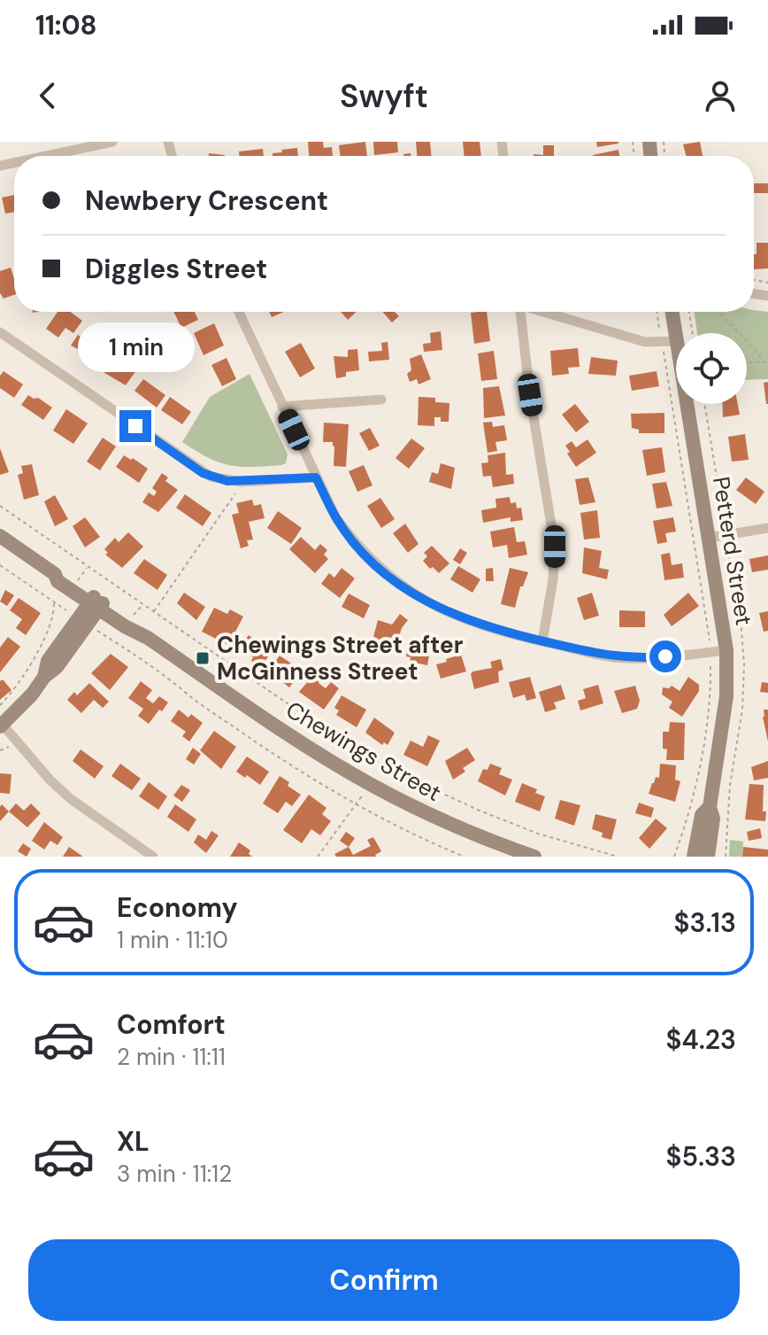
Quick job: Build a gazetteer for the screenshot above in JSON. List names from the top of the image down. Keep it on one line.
{"streets":{"street":["Petterd Street","Chewings Street"]},"places":{"transit":["Chewings Street after McGinness Street"]},"page":{"status":"11:08","header":"Swyft","banner":["Newbery Crescent","Diggles Street"],"bubble":"1 min","list":[{"name":"Economy","note":"1 min · 11:10","value":"$3.13"},{"name":"Comfort","note":"2 min · 11:11","value":"$4.23"},{"name":"XL","note":"3 min · 11:12","value":"$5.33"}],"buttons":"Confirm"}}
